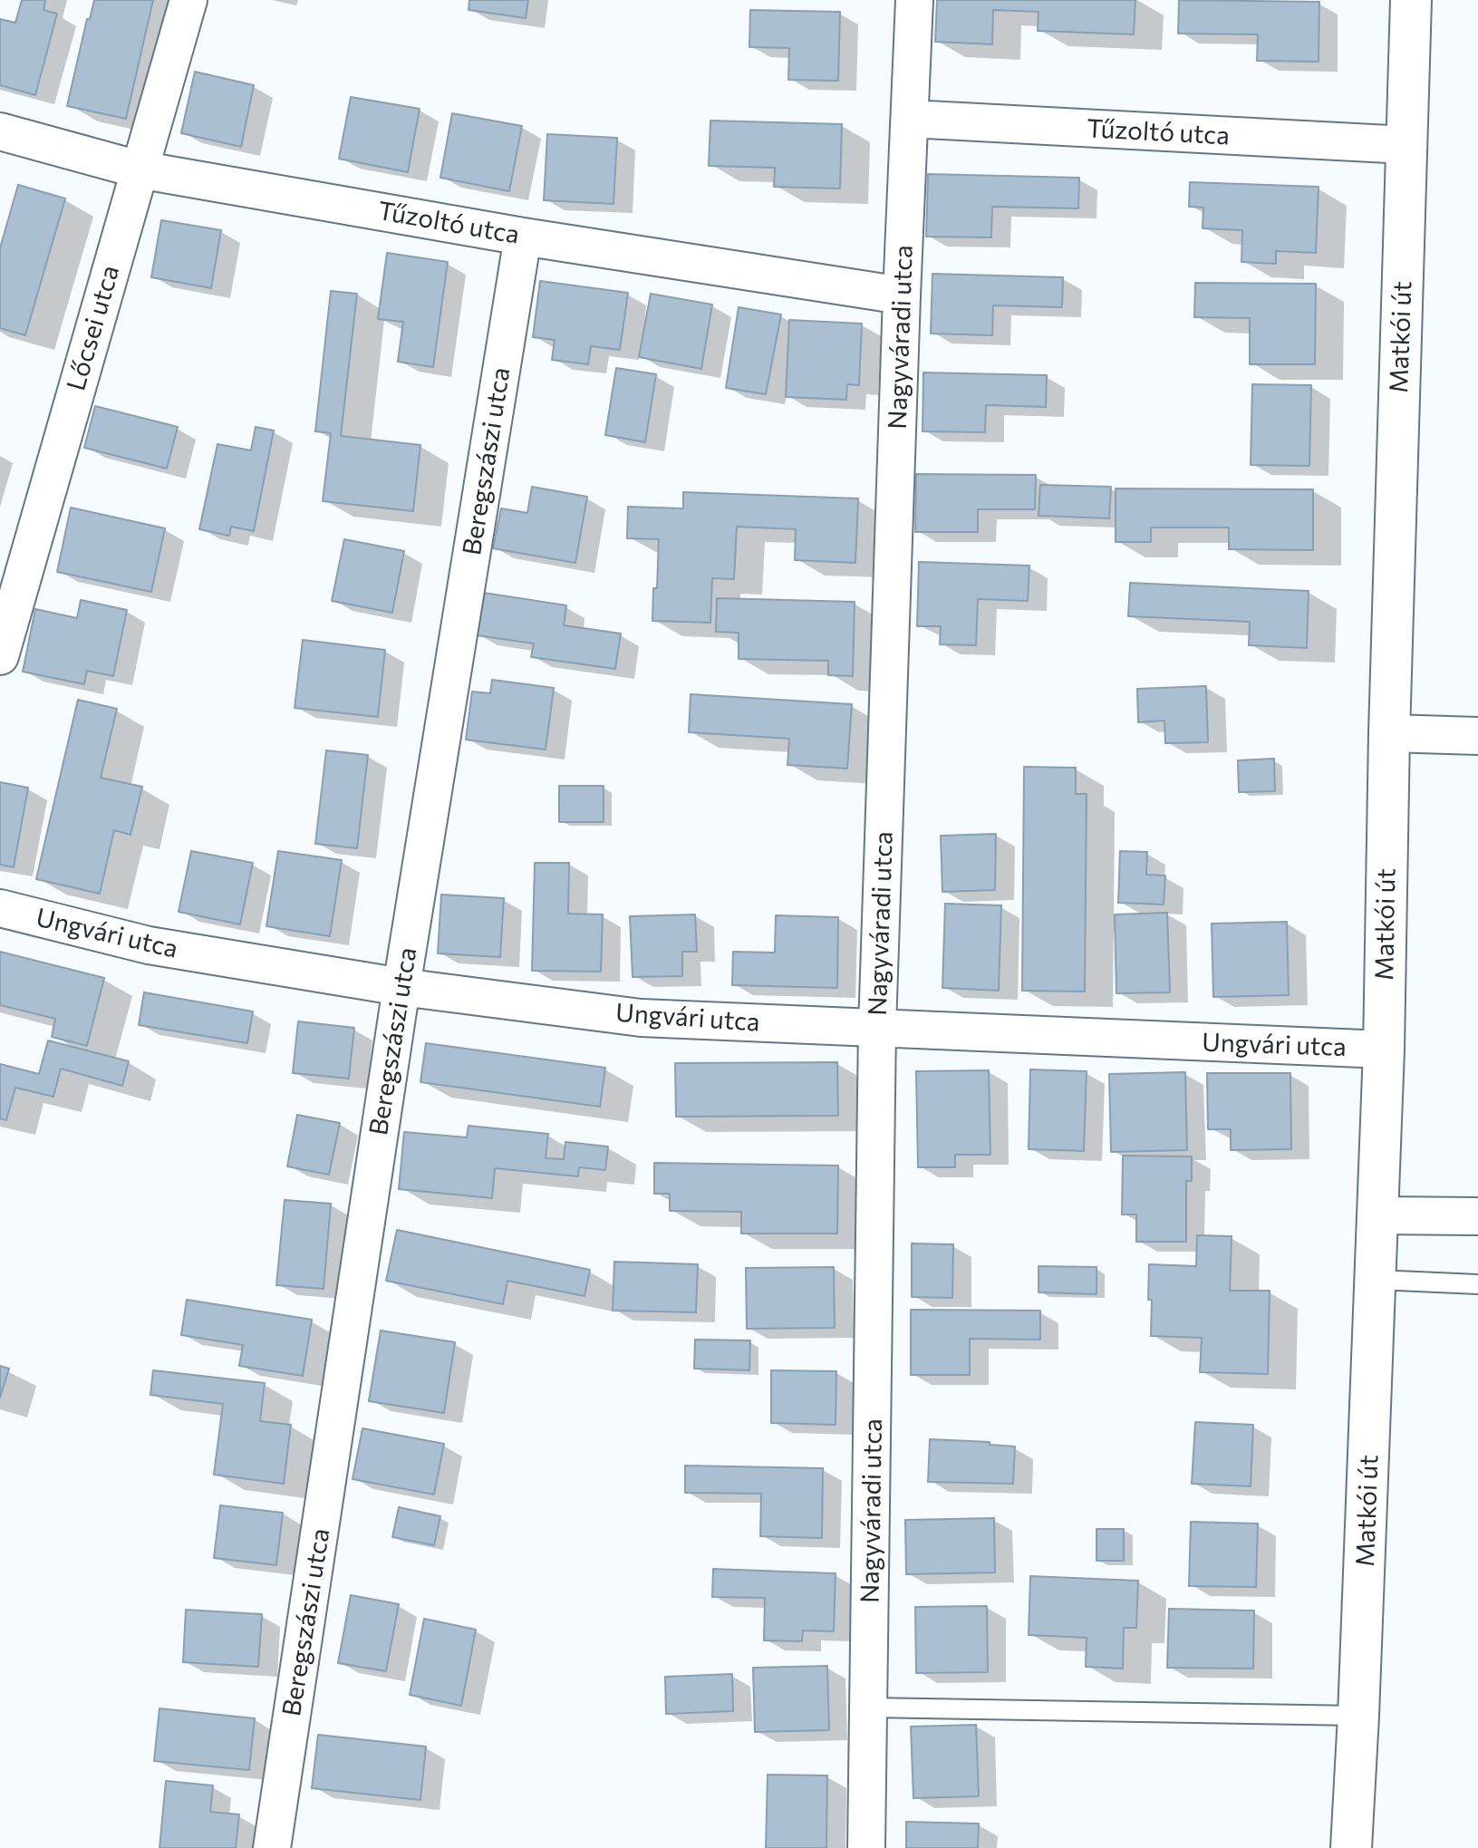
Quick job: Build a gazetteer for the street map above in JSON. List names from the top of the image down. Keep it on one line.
{"streets":{"street":["Tűzoltó utca","Lőcsei utca","Nagyváradi utca","Matkói út","Beregszászi utca","Ungvári utca"]},"crossings":[["Tűzoltó utca","Lőcsei utca"],["Tűzoltó utca","Nagyváradi utca"],["Tűzoltó utca","Matkói út"],["Tűzoltó utca","Beregszászi utca"],["Nagyváradi utca","Ungvári utca"],["Matkói út","Ungvári utca"],["Beregszászi utca","Ungvári utca"]]}
